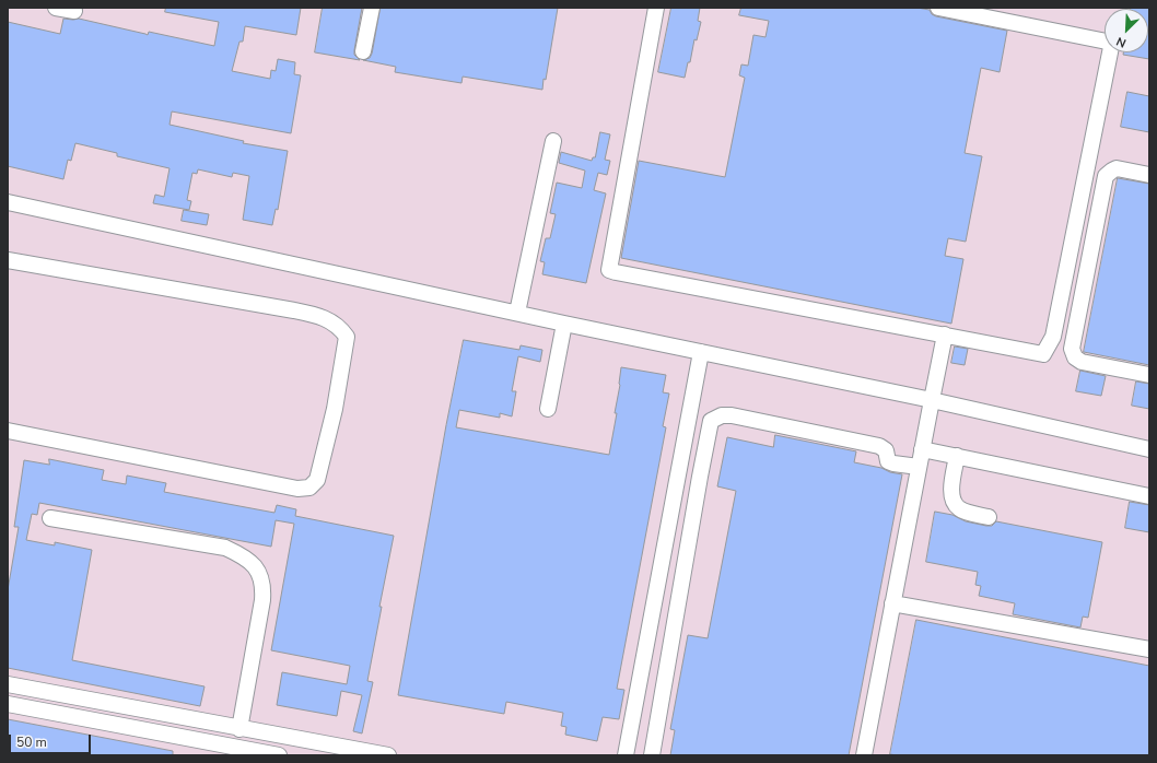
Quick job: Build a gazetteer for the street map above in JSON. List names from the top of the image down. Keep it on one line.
{"scale_bar":"50 m","north":"bottom left"}
